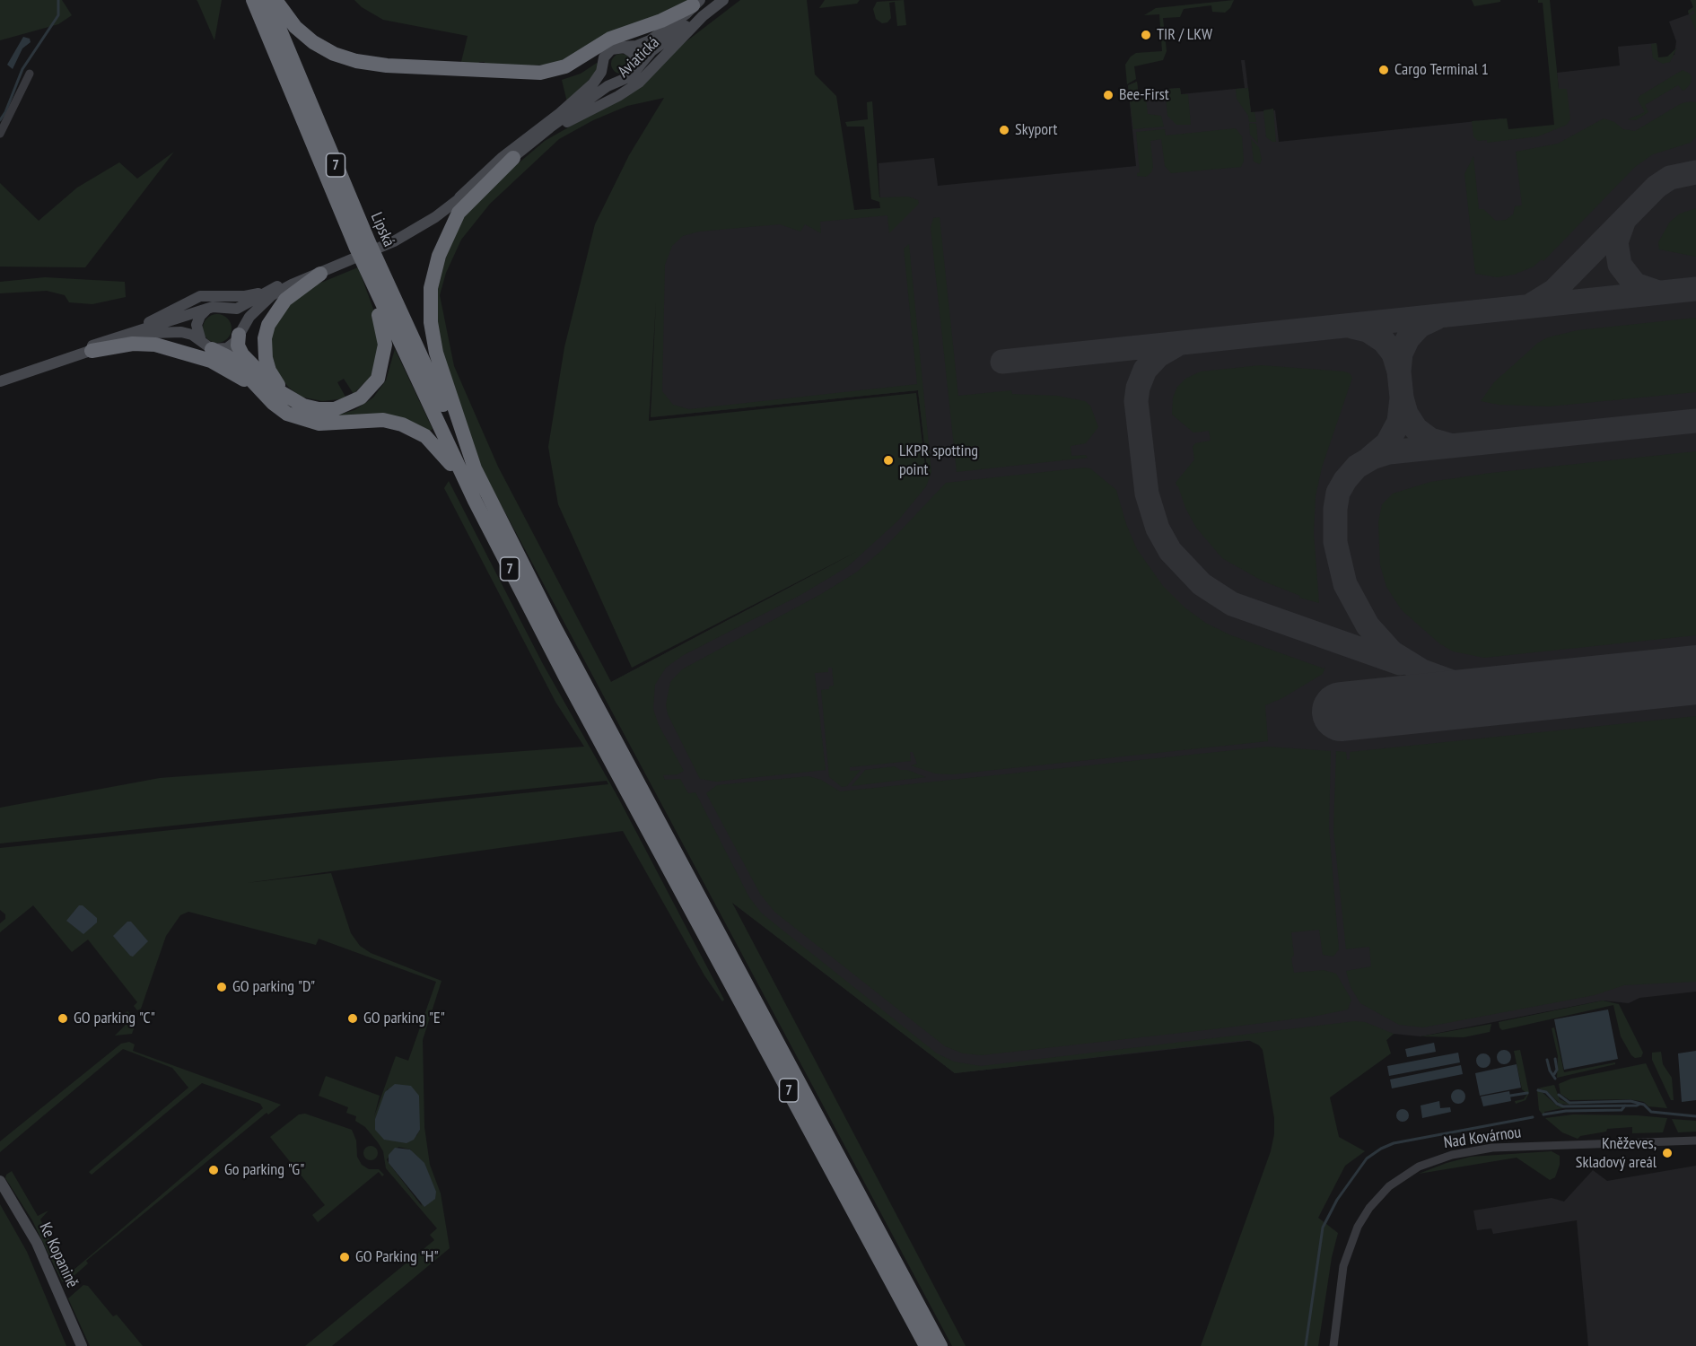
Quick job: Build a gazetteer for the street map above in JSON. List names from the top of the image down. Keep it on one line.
{"streets":{"highway":["7","Lipská"],"main road":["Aviatická","Ke Kopanině"],"street":["Nad Kovárnou"]},"crossings":[["7","Lipská"]],"places":["TIR / LKW","Cargo Terminal 1","Bee-First","Skyport","LKPR spotting point","GO parking \"D\"","GO parking \"C\"","GO parking \"E\"","Kněževes, Skladový areál","Go parking \"G\"","GO Parking \"H\""]}
